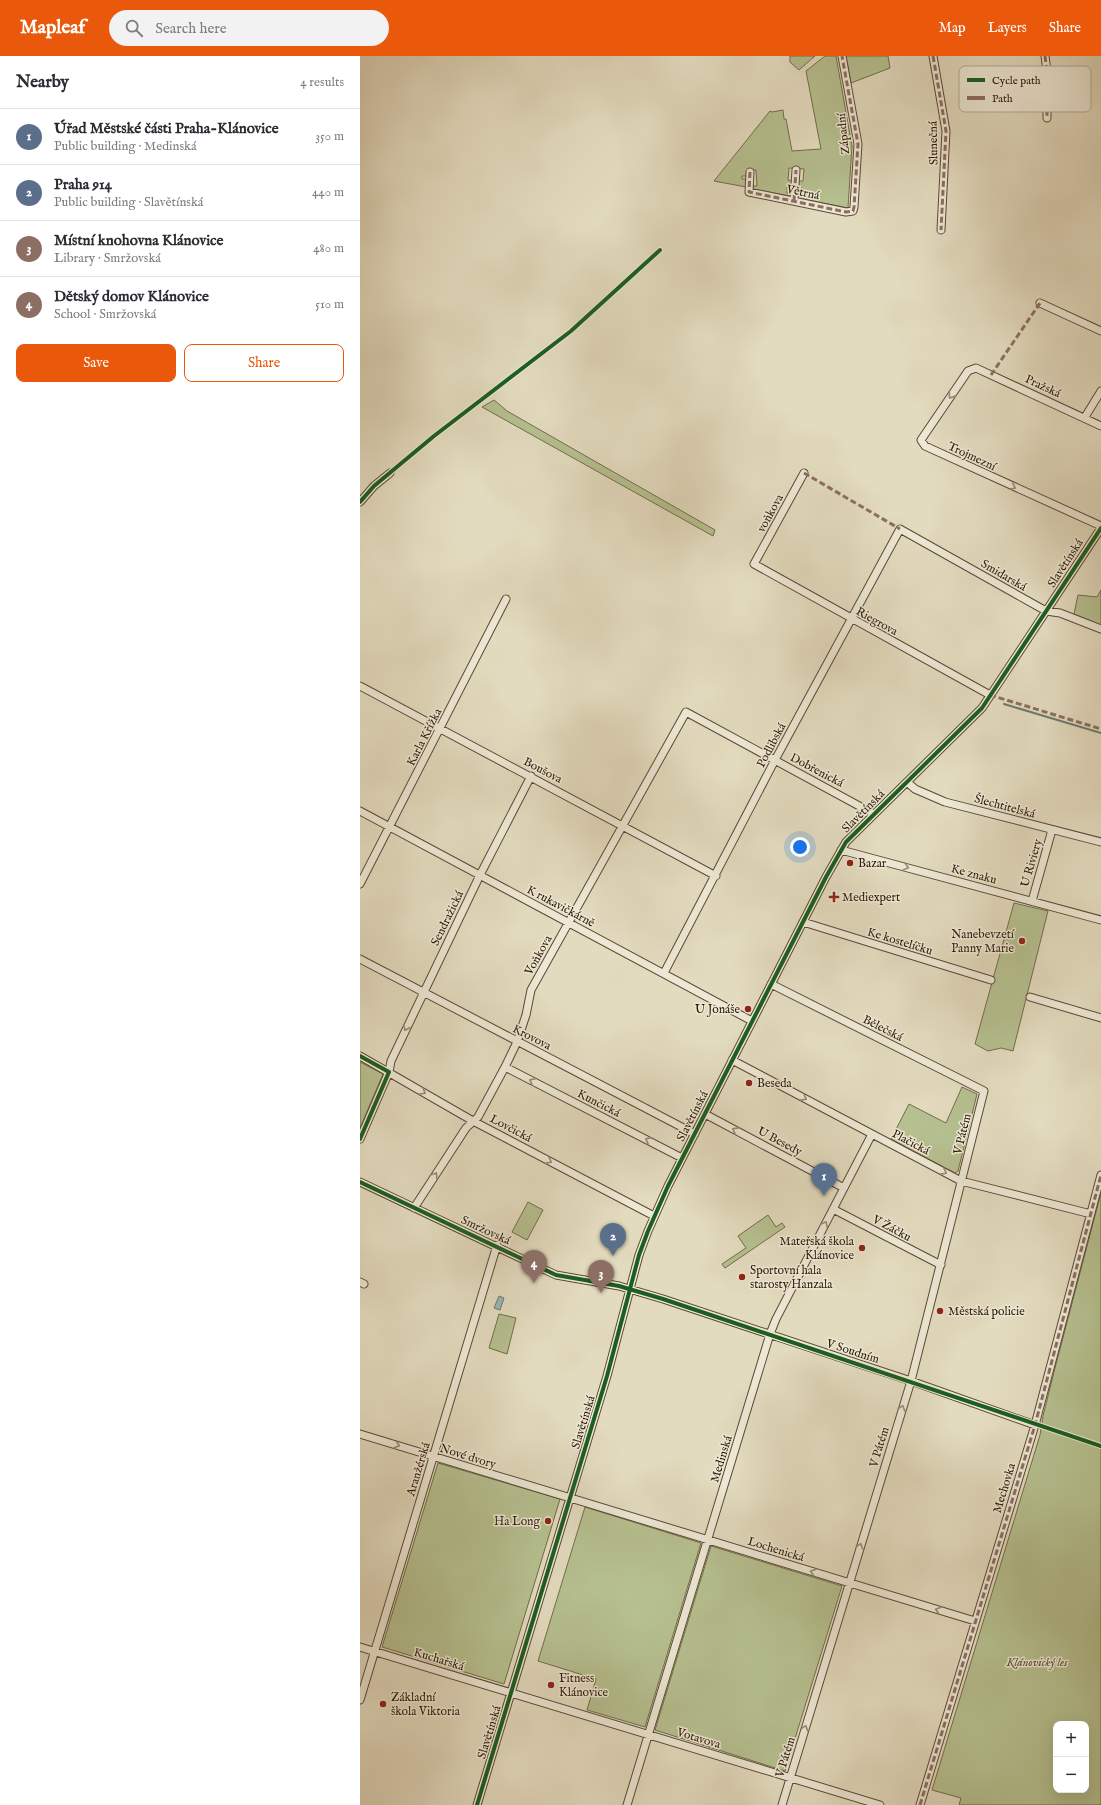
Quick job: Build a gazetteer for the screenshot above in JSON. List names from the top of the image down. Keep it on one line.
{"streets":{"street":["Západní","Slunečná","Větrná","Pražská","Trojmezní","voňkova","Slavětínská","Smidarská","Riegrova","Karla Křížka","Podlibská","Boušova","Dobřenická","Šlechtitelská","U Riviery","Ke znaku","K rukavičkárně","Sendražická","Ke kostelíčku","Voňkova","Bělečská","Krovova","Kunčická","Lovčická","V Pátém","U Besedy","Plačická","V Žáčku","Smržovská","V Soudním","Nové dvory","Medinská","Aranžérská","Mechovka","Lochenická","Kuchařská","Votavova"]},"crossings":[["Západní","Větrná"],["Pražská","Trojmezní"],["Trojmezní","Slavětínská"],["voňkova","Riegrova"],["Slavětínská","Smidarská"],["Slavětínská","Riegrova"],["Slavětínská","Dobřenická"],["Slavětínská","Šlechtitelská"],["Slavětínská","Ke znaku"],["Slavětínská","K rukavičkárně"],["Slavětínská","Ke kostelíčku"],["Slavětínská","Bělečská"],["Slavětínská","Krovova"],["Slavětínská","Kunčická"],["Slavětínská","Lovčická"],["Slavětínská","U Besedy"],["Slavětínská","Plačická"],["Slavětínská","Smržovská"],["Slavětínská","Nové dvory"],["Slavětínská","Lochenická"],["Slavětínská","Kuchařská"],["Slavětínská","Votavova"],["Smidarská","Podlibská"],["Riegrova","Podlibská"],["Karla Křížka","Boušova"],["Karla Křížka","K rukavičkárně"],["Podlibská","Boušova"],["Podlibská","Dobřenická"],["Podlibská","K rukavičkárně"],["Boušova","Sendražická"],["Boušova","Voňkova"],["Dobřenická","Voňkova"],["Šlechtitelská","U Riviery"],["U Riviery","Ke znaku"],["K rukavičkárně","Sendražická"],["K rukavičkárně","Voňkova"],["Sendražická","Krovova"],["Sendražická","Lovčická"],["Voňkova","Krovova"],["Voňkova","Kunčická"],["Voňkova","Lovčická"],["Voňkova","Smržovská"],["Bělečská","V Pátém"],["V Pátém","Plačická"],["V Pátém","V Žáčku"],["V Pátém","V Soudním"],["V Pátém","Lochenická"],["V Pátém","Votavova"],["U Besedy","Medinská"],["Plačická","Medinská"],["Plačická","Mechovka"],["V Žáčku","Medinská"],["Smržovská","V Soudním"],["Smržovská","Aranžérská"],["V Soudním","Medinská"],["V Soudním","Mechovka"],["Nové dvory","Aranžérská"],["Nové dvory","Lochenická"],["Medinská","Lochenická"],["Medinská","Votavova"],["Aranžérská","Kuchařská"],["Mechovka","Lochenická"],["Kuchařská","Votavova"]],"one_way":["Ke znaku","Kunčická","Lovčická","V Pátém","U Besedy","Plačická","Lochenická"],"parks":["Klánovický les"],"places":{"other":["Bazar","Nanebevzetí Panny Marie","U Jonáše","Beseda","Mateřská škola Klánovice","Sportovní hala starosty Hanzala","Městská policie","Ha Long","Fitness Klánovice","Základní škola Viktoria"],"health":["Mediexpert"]},"legend":["Cycle path","Path"],"page":{"header":"Mapleaf","search":"Search here","nav":["Map","Layers","Share"],"heading":["Nearby","4 results"],"list":[{"mark":"1","name":"Úřad Městské části Praha-Klánovice","note":"Public building · Medinská","value":"350 m"},{"mark":"2","name":"Praha 914","note":"Public building · Slavětínská","value":"440 m"},{"mark":"3","name":"Místní knohovna Klánovice","note":"Library · Smržovská","value":"480 m"},{"mark":"4","name":"Dětský domov Klánovice","note":"School · Smržovská","value":"510 m"}],"buttons":["Save","Share"],"pins":["1","2","4","3"],"map_buttons":["+","−"]}}
